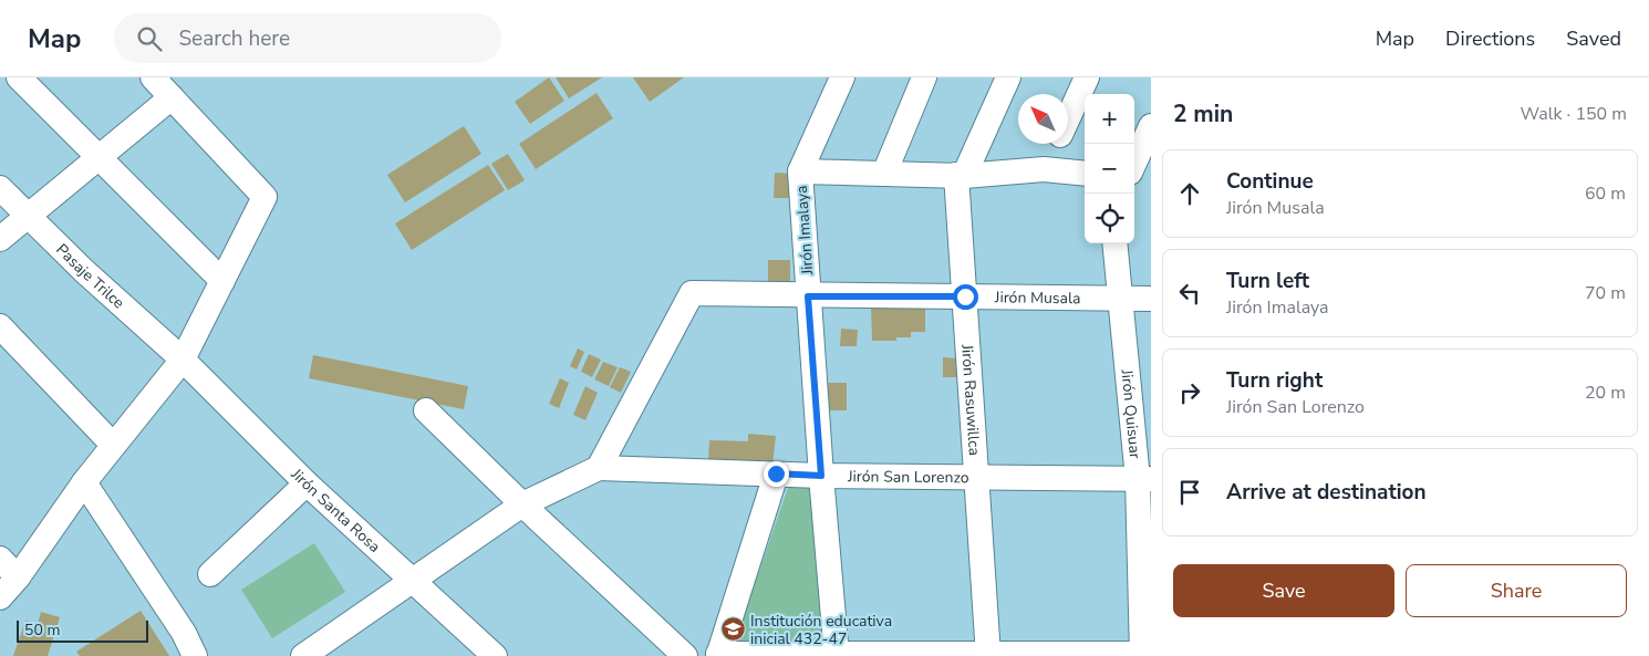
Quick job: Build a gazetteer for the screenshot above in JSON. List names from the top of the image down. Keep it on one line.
{"streets":{"street":["Jirón Imalaya","Pasaje Trilce","Jirón Musala","Jirón Rasuwillca","Jirón Quisuar","Jirón San Lorenzo","Jirón Santa Rosa"]},"crossings":[["Jirón Imalaya","Jirón Musala"],["Jirón Imalaya","Jirón San Lorenzo"],["Pasaje Trilce","Jirón Santa Rosa"],["Jirón Musala","Jirón Rasuwillca"],["Jirón Musala","Jirón Quisuar"],["Jirón Musala","Jirón San Lorenzo"],["Jirón Rasuwillca","Jirón San Lorenzo"],["Jirón Quisuar","Jirón San Lorenzo"]],"places":{"school or university":["Institución educativa inicial 432-47"]},"scale_bar":"50 m","north":"top left","page":{"header":"Map","search":"Search here","nav":["Map","Directions","Saved"],"heading":["2 min","Walk · 150 m"],"map_buttons":["+","−"],"list":[["Continue","Jirón Musala","60 m"],["Turn left","Jirón Imalaya","70 m"],["Turn right","Jirón San Lorenzo","20 m"],"Arrive at destination"],"buttons":["Save","Share"],"scale":"50 m"}}
